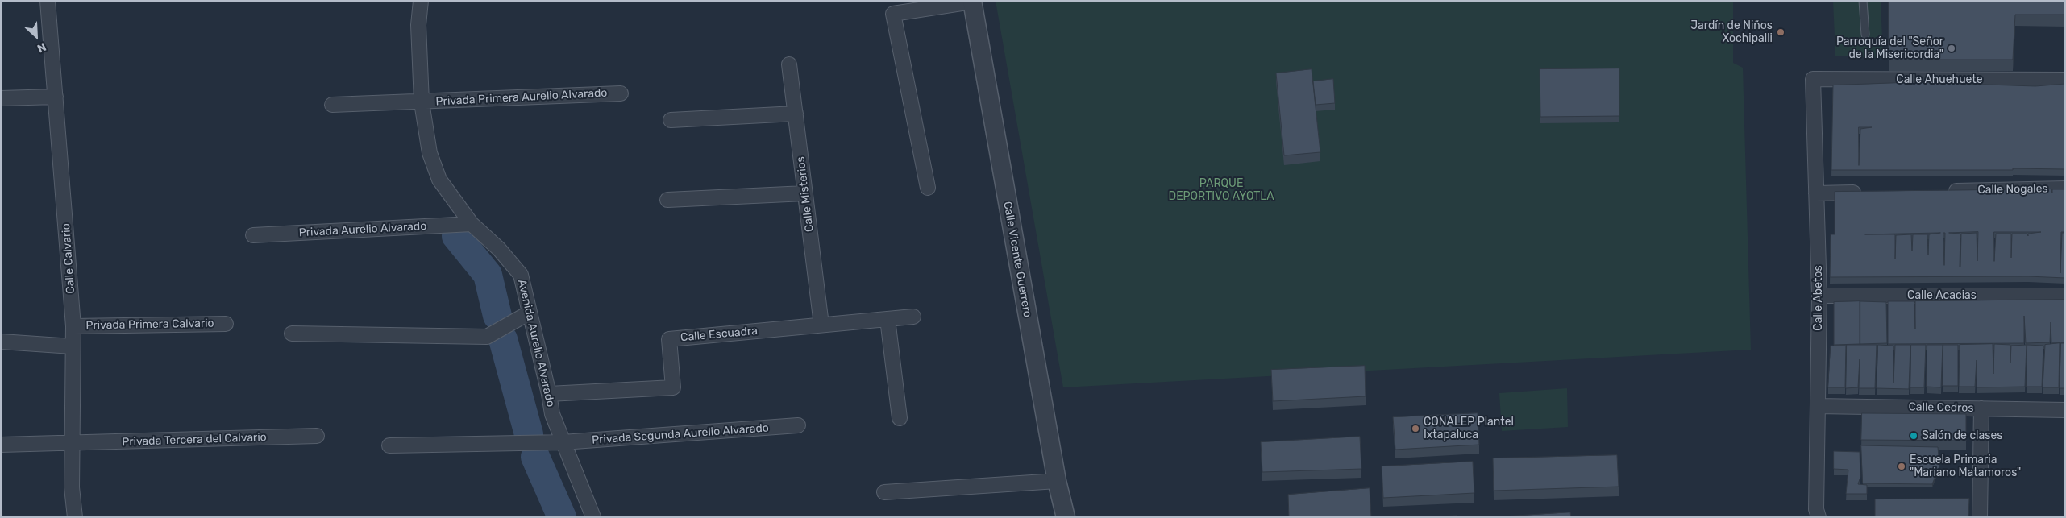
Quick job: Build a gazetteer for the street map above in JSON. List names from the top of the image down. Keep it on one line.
{"streets":{"street":["Calle Ahuehuete","Privada Primera Aurelio Alvarado","Calle Nogales","Calle Misterios","Privada Aurelio Alvarado","Calle Calvario","Calle Vicente Guerrero","Calle Acacias","Calle Abetos","Privada Primera Calvario","Calle Escuadra","Avenida Aurelio Alvarado","Calle Cedros","Privada Segunda Aurelio Alvarado","Privada Tercera del Calvario"]},"crossings":[["Calle Ahuehuete","Calle Abetos"],["Privada Primera Aurelio Alvarado","Avenida Aurelio Alvarado"],["Calle Misterios","Calle Escuadra"],["Privada Aurelio Alvarado","Avenida Aurelio Alvarado"],["Calle Calvario","Privada Primera Calvario"],["Calle Calvario","Privada Tercera del Calvario"],["Calle Acacias","Calle Abetos"],["Calle Abetos","Calle Cedros"],["Calle Escuadra","Avenida Aurelio Alvarado"],["Avenida Aurelio Alvarado","Privada Segunda Aurelio Alvarado"]],"parks":["PARQUE DEPORTIVO AYOTLA"],"places":["Jardín de Niños Xochipalli","Parroquía del \"Señor de la Misericordia\"","CONALEP Plantel Ixtapaluca","Salón de clases","Escuela Primaria \"Mariano Matamoros\""],"north":"bottom right"}
